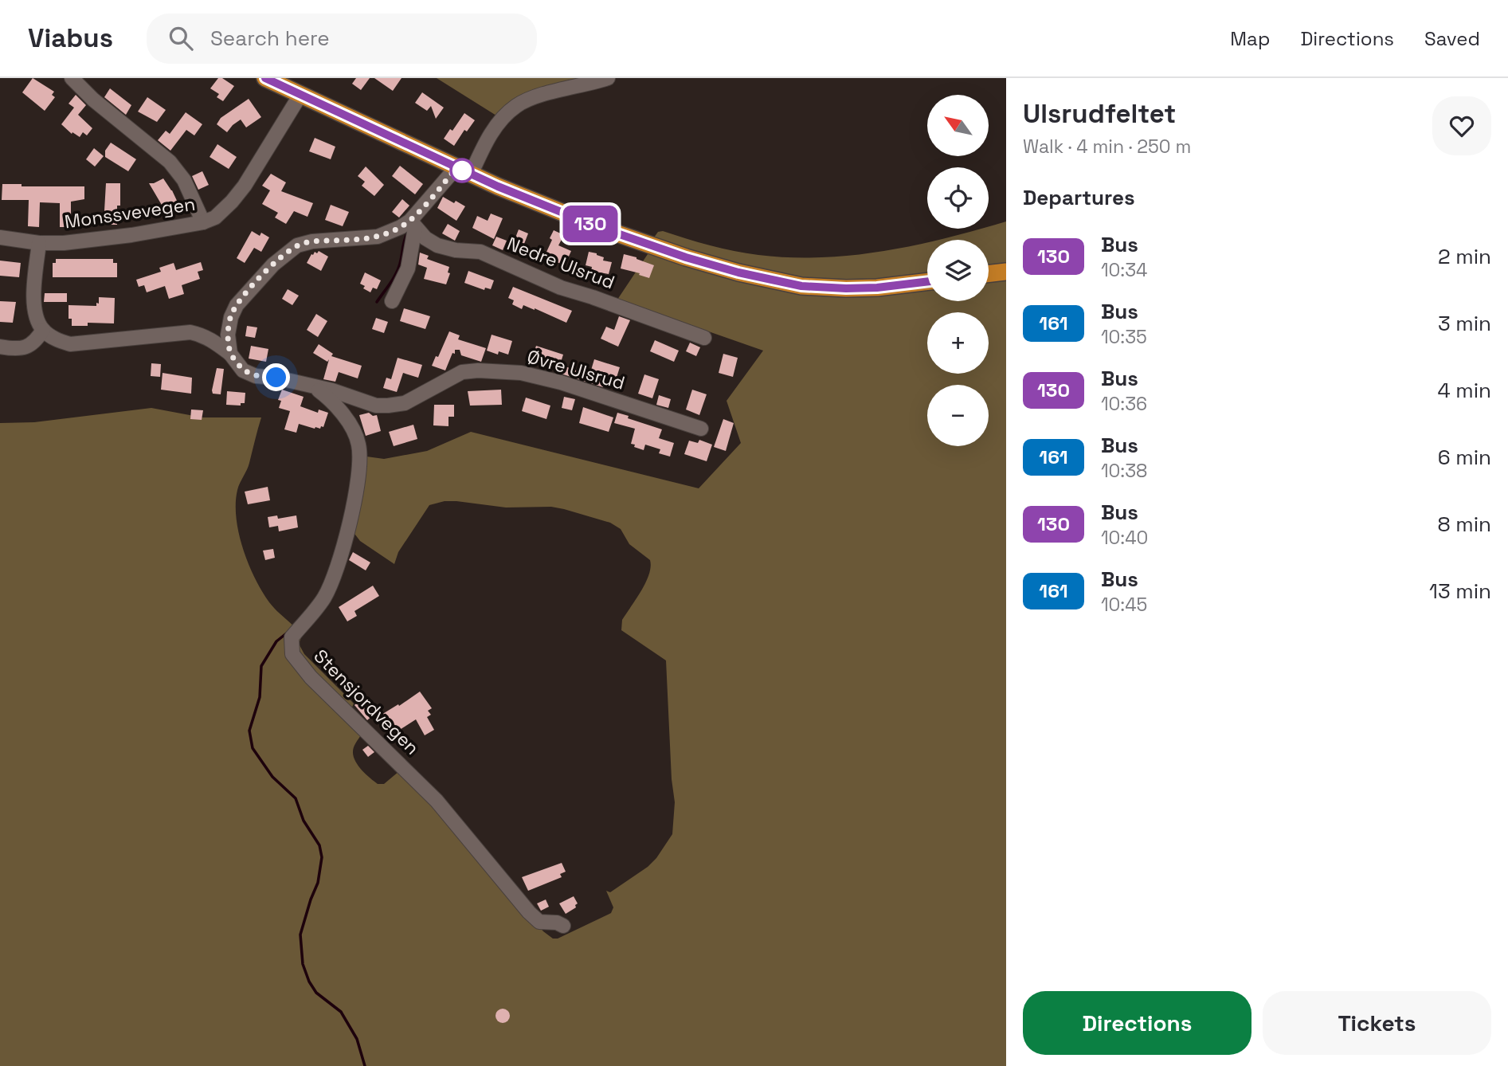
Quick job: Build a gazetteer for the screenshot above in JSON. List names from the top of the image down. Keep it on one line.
{"streets":{"street":["Monssvevegen","Nedre Ulsrud","Øvre Ulsrud","Stensjordvegen"]},"crossings":[["Øvre Ulsrud","Stensjordvegen"]],"lines":["bus line 130"],"north":"top left","page":{"header":"Viabus","search":"Search here","nav":["Map","Directions","Saved"],"on_map":"130","heading":[["Ulsrudfeltet","Walk · 4 min · 250 m"],"Departures"],"map_buttons":["+","−"],"list":[{"mark":"130","name":"Bus","note":"10:34","value":"2 min"},{"mark":"161","name":"Bus","note":"10:35","value":"3 min"},{"mark":"130","name":"Bus","note":"10:36","value":"4 min"},{"mark":"161","name":"Bus","note":"10:38","value":"6 min"},{"mark":"130","name":"Bus","note":"10:40","value":"8 min"},{"mark":"161","name":"Bus","note":"10:45","value":"13 min"}],"buttons":["Directions","Tickets"]}}
